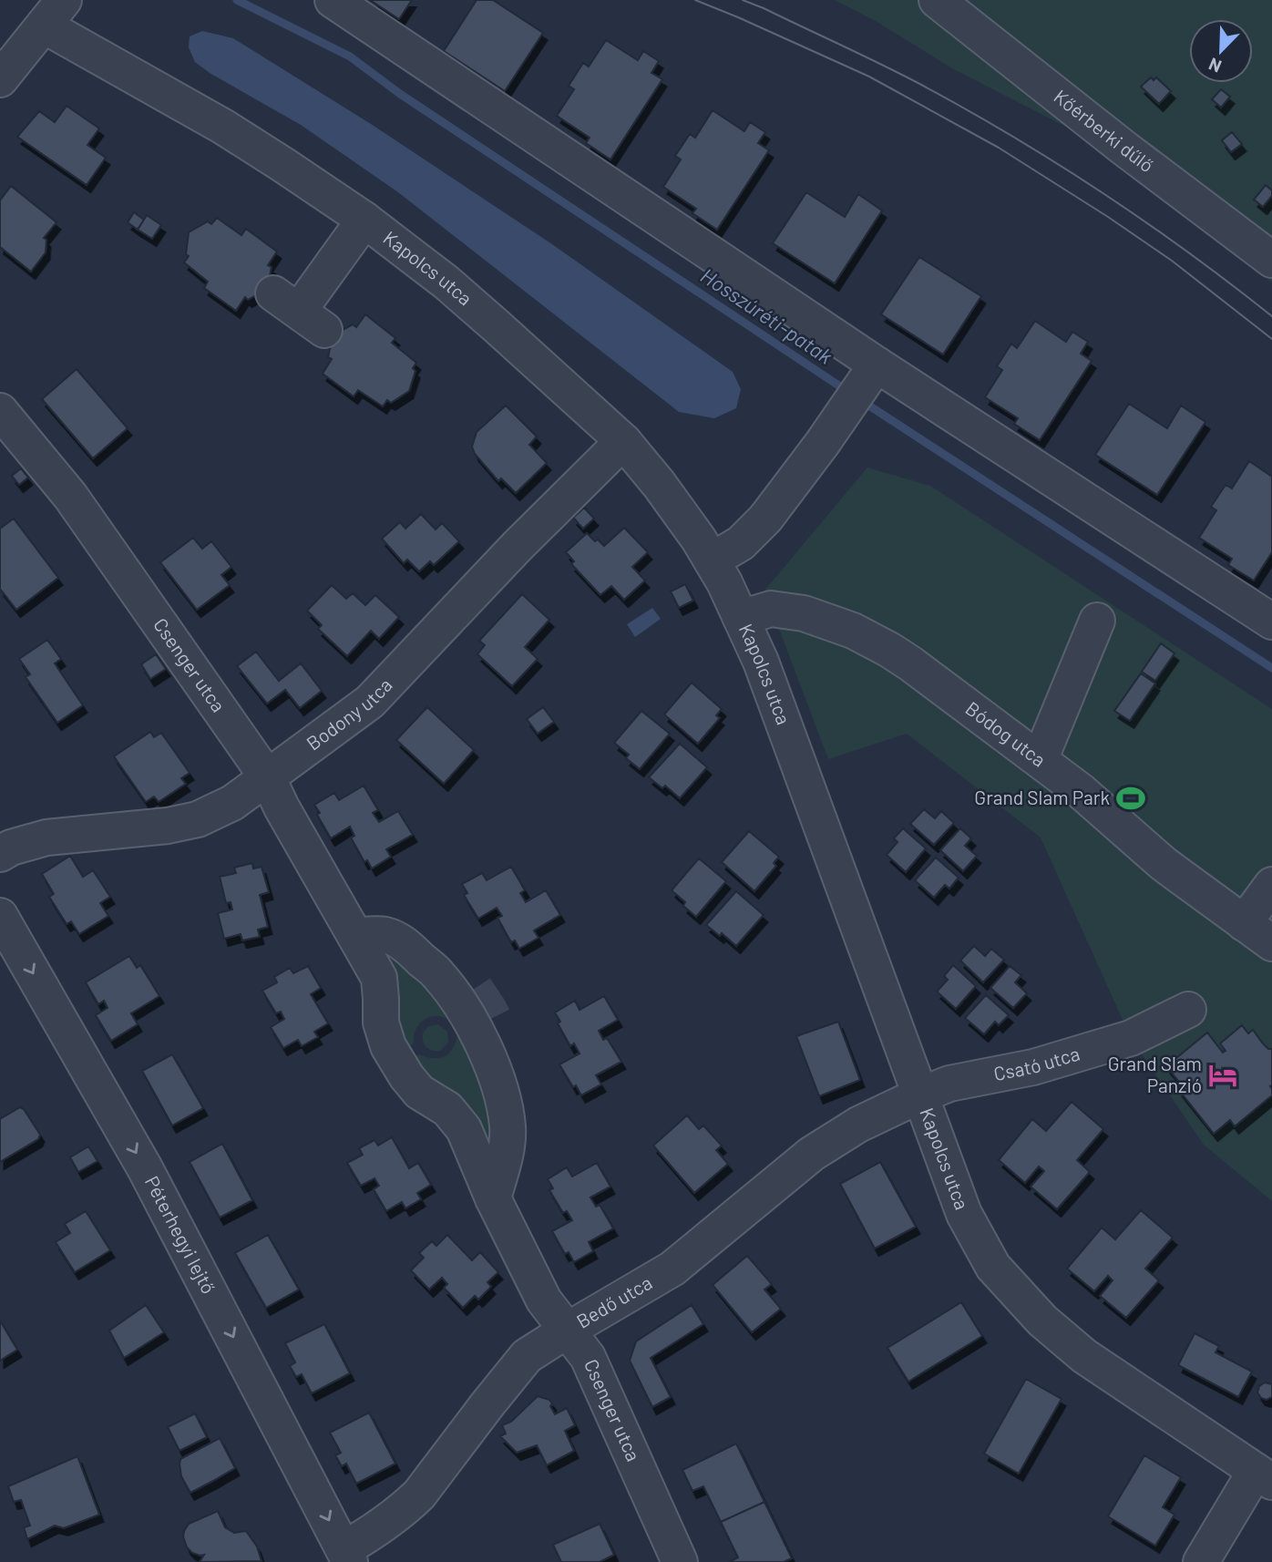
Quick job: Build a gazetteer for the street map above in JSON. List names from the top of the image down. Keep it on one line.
{"streets":{"street":["Kőérberki dűlő","Kapolcs utca","Csenger utca","Bodony utca","Bódog utca","Csató utca","Péterhegyi lejtő","Bedő utca"]},"crossings":[["Kapolcs utca","Bodony utca"],["Kapolcs utca","Bódog utca"],["Kapolcs utca","Csató utca"],["Kapolcs utca","Bedő utca"],["Csenger utca","Bodony utca"],["Csenger utca","Bedő utca"],["Csató utca","Bedő utca"],["Péterhegyi lejtő","Bedő utca"]],"one_way":["Péterhegyi lejtő"],"water":["Hosszúréti-patak"],"places":{"sports":["Grand Slam Park"],"hotel":["Grand Slam Panzió"]},"north":"bottom left"}
